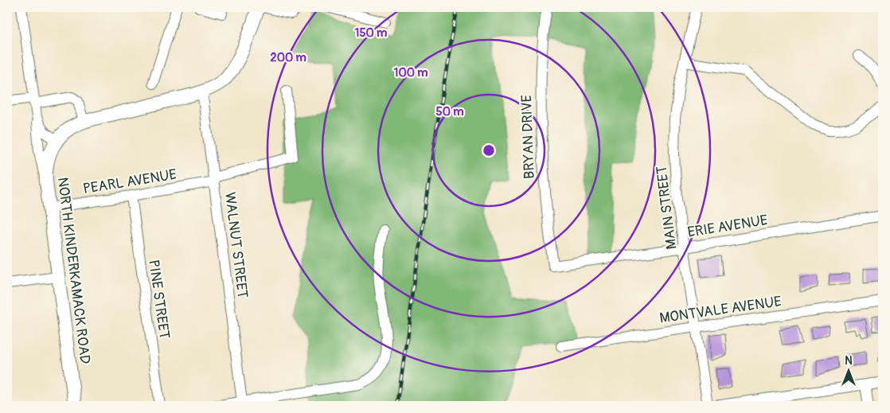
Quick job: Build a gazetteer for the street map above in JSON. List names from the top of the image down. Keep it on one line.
{"streets":{"main road":["NORTH KINDERKAMACK ROAD"],"street":["BRYAN DRIVE","PEARL AVENUE","MAIN STREET","ERIE AVENUE","WALNUT STREET","PINE STREET","MONTVALE AVENUE"]},"crossings":[["BRYAN DRIVE","ERIE AVENUE"],["PEARL AVENUE","WALNUT STREET"],["PEARL AVENUE","NORTH KINDERKAMACK ROAD"],["PEARL AVENUE","PINE STREET"],["MAIN STREET","ERIE AVENUE"],["MAIN STREET","MONTVALE AVENUE"],["WALNUT STREET","NORTH KINDERKAMACK ROAD"]],"north":"top","rings":["150 m","200 m","100 m","50 m"]}
